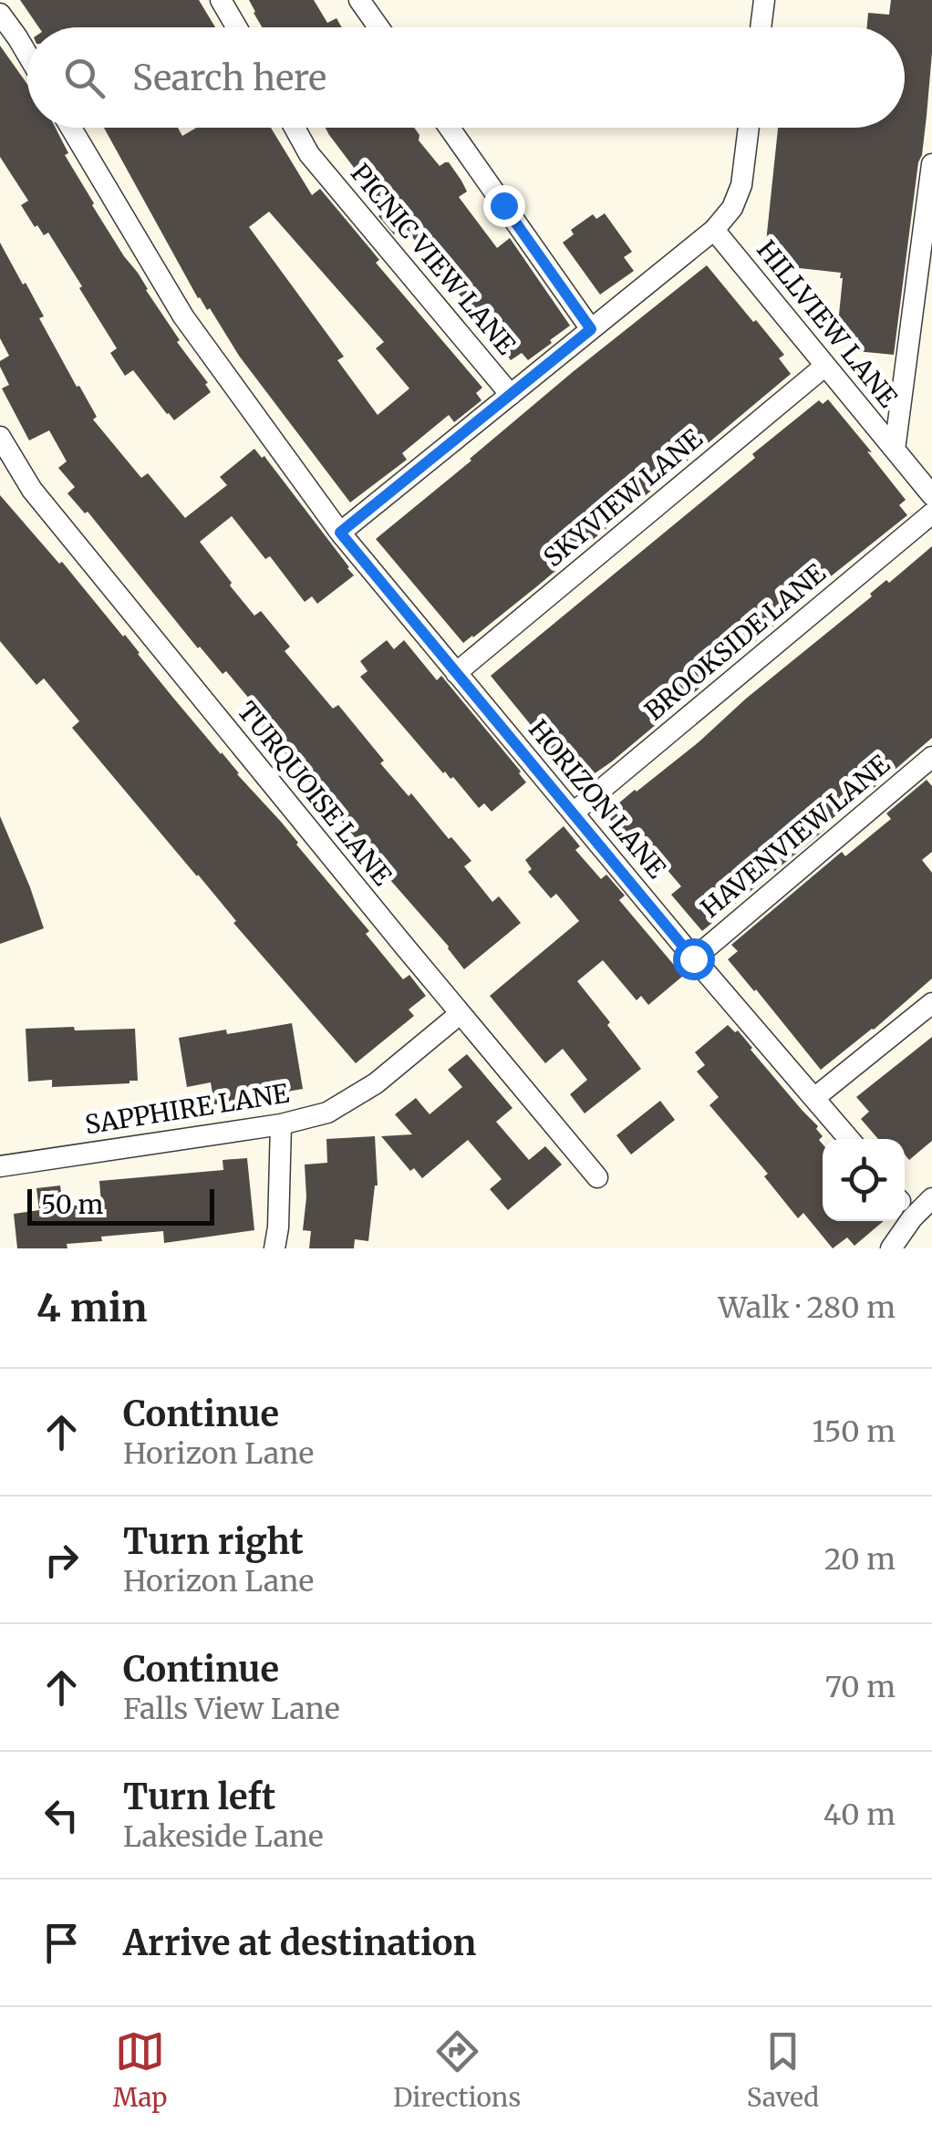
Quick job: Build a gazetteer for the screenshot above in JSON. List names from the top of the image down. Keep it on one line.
{"streets":{"street":["PICNIC VIEW LANE","HILLVIEW LANE","SKYVIEW LANE","BROOKSIDE LANE","TURQUOISE LANE","HORIZON LANE","HAVENVIEW LANE","SAPPHIRE LANE"]},"crossings":[["HILLVIEW LANE","SKYVIEW LANE"],["SKYVIEW LANE","HORIZON LANE"],["BROOKSIDE LANE","HORIZON LANE"],["TURQUOISE LANE","SAPPHIRE LANE"],["HORIZON LANE","HAVENVIEW LANE"]],"scale_bar":"50 m","page":{"search":"Search here","scale":"50 m","heading":["4 min","Walk · 280 m"],"list":[["Continue","Horizon Lane","150 m"],["Turn right","Horizon Lane","20 m"],["Continue","Falls View Lane","70 m"],["Turn left","Lakeside Lane","40 m"],"Arrive at destination"],"nav":["Map","Directions","Saved"]}}
